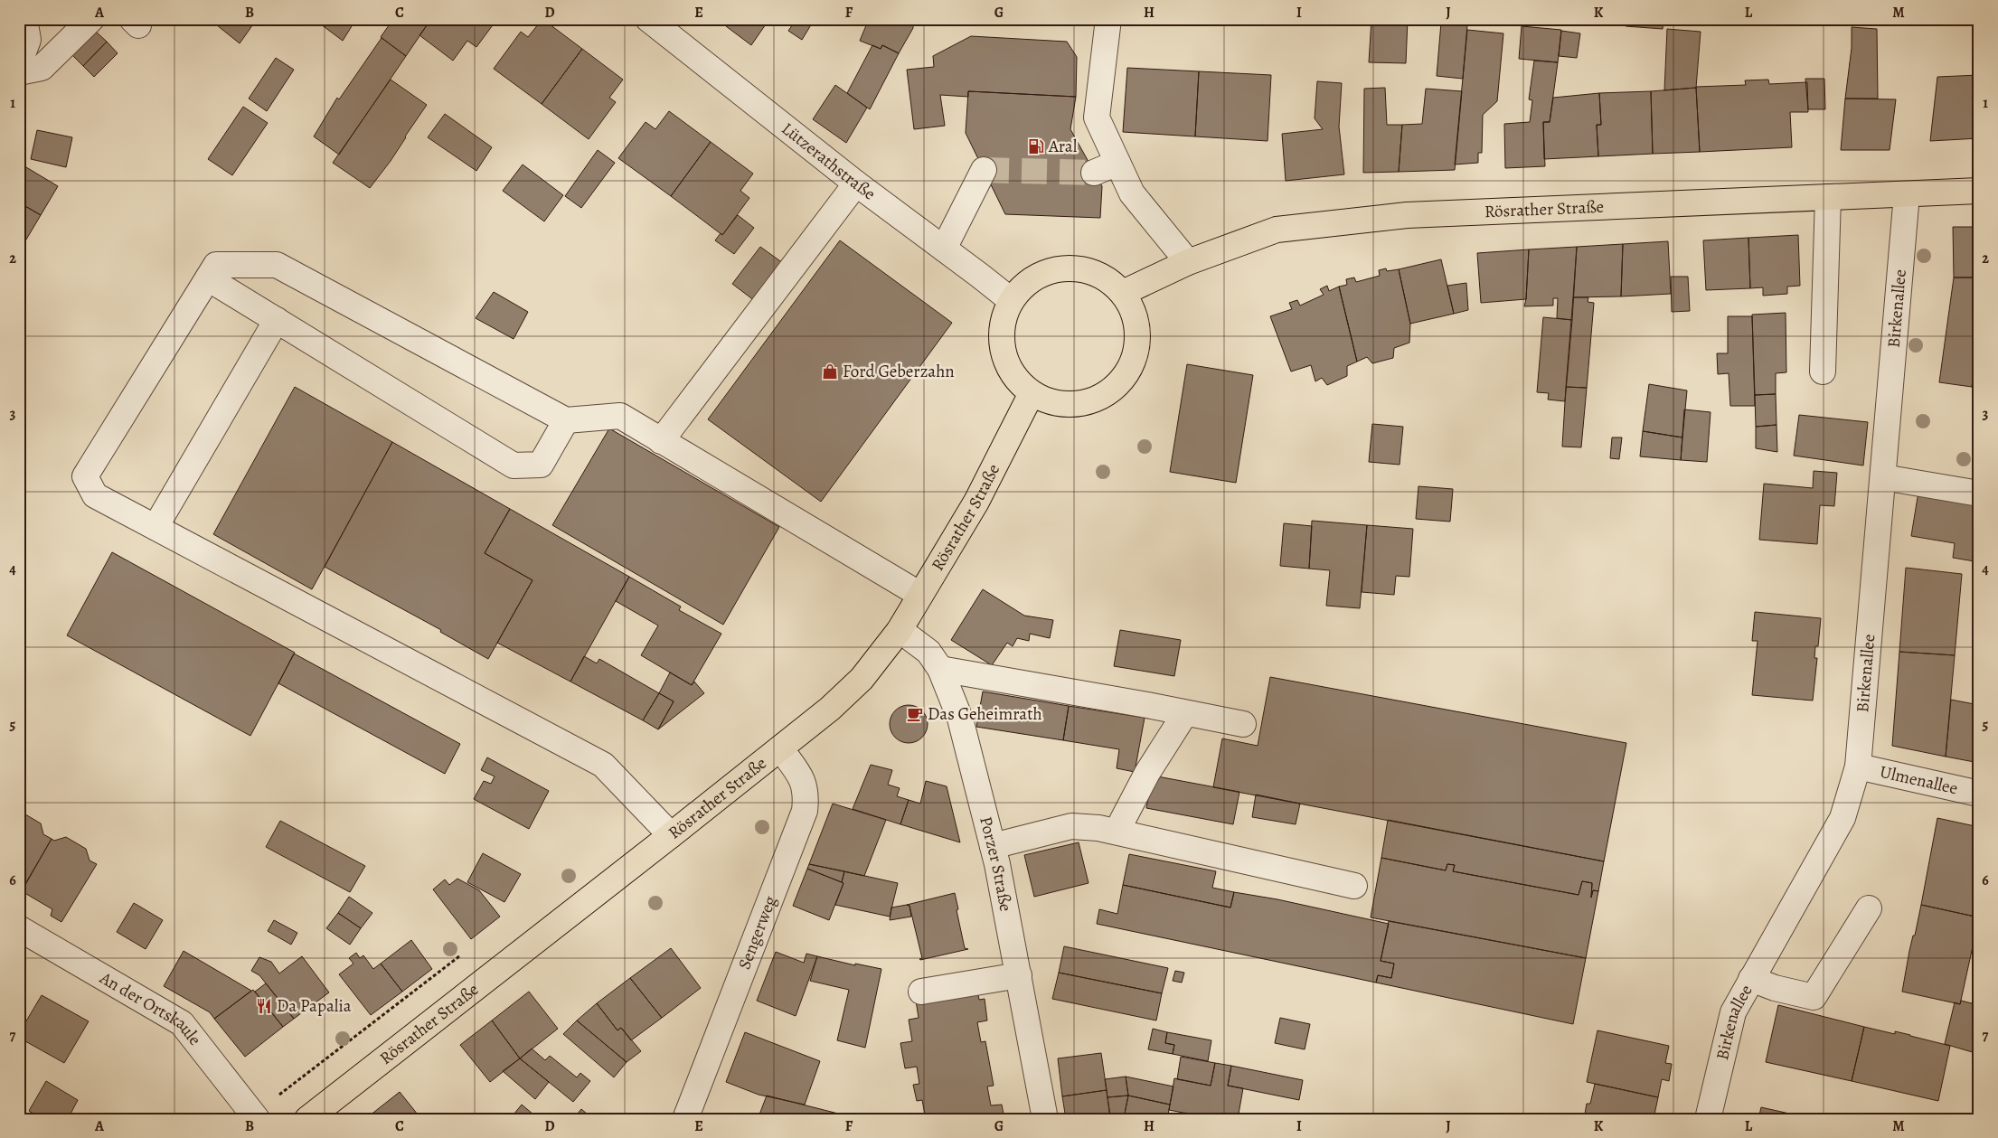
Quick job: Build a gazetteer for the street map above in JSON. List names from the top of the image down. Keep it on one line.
{"streets":{"main road":["Rösrather Straße"],"street":["Lützerathstraße","Birkenallee","Ulmenallee","Porzer Straße","Sengerweg","An der Ortskaule"]},"crossings":[["Lützerathstraße","Rösrather Straße"],["Rösrather Straße","Birkenallee"],["Rösrather Straße","Porzer Straße"],["Rösrather Straße","Sengerweg"],["Birkenallee","Ulmenallee"]],"places":{"fuel station":["Aral"],"shop":["Ford Geberzahn"],"cafe":["Das Geheimrath"],"restaurant":["Da Papalia"]},"grid":{"columns":["A","B","C","D","E","F","G","H","I","J","K","L","M"],"rows":["1","2","3","4","5","6","7"]}}
